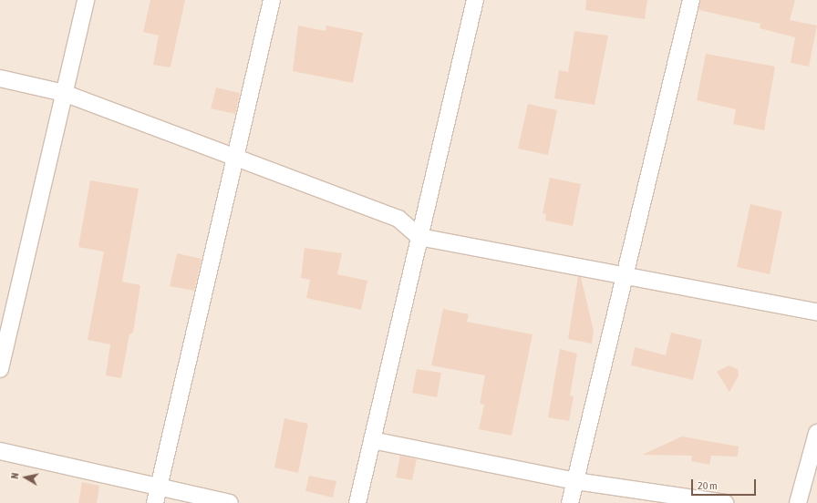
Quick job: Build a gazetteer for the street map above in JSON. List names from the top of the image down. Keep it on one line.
{"scale_bar":"20 m","north":"left"}
